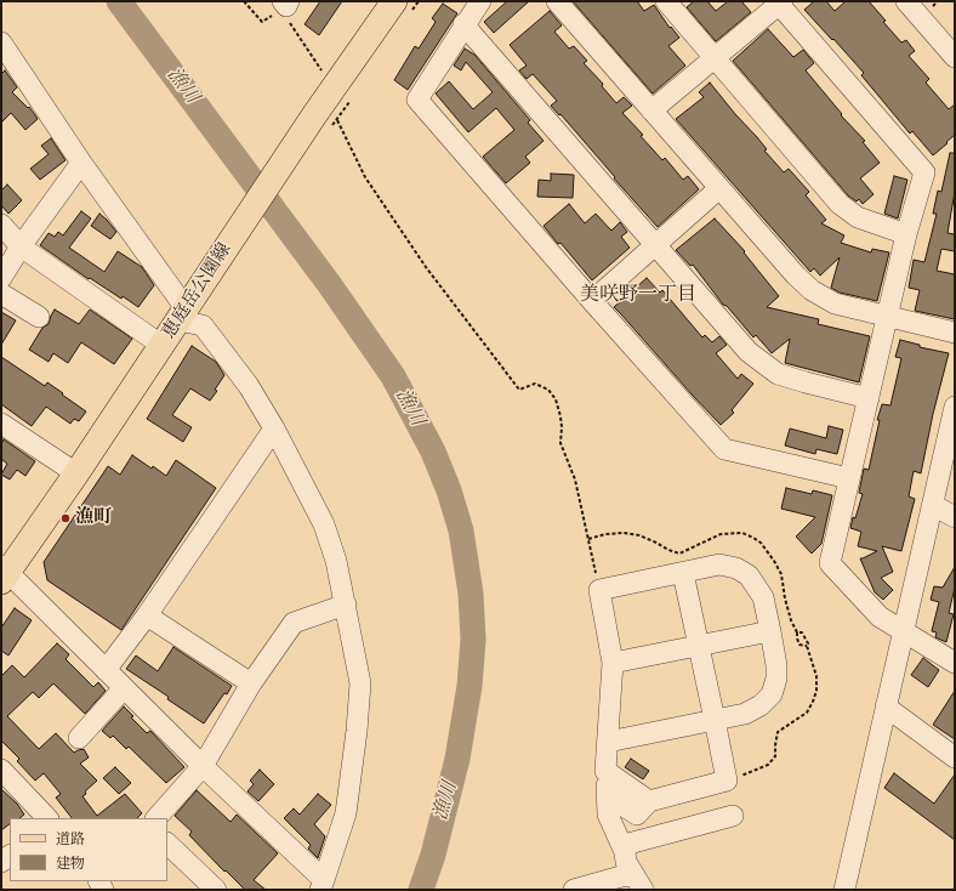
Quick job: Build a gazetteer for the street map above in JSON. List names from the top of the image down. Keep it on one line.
{"streets":{"main road":["恵庭岳公園線"]},"districts":["美咲野一丁目"],"water":["漁川"],"places":["漁町"],"legend":["道路","建物"]}
